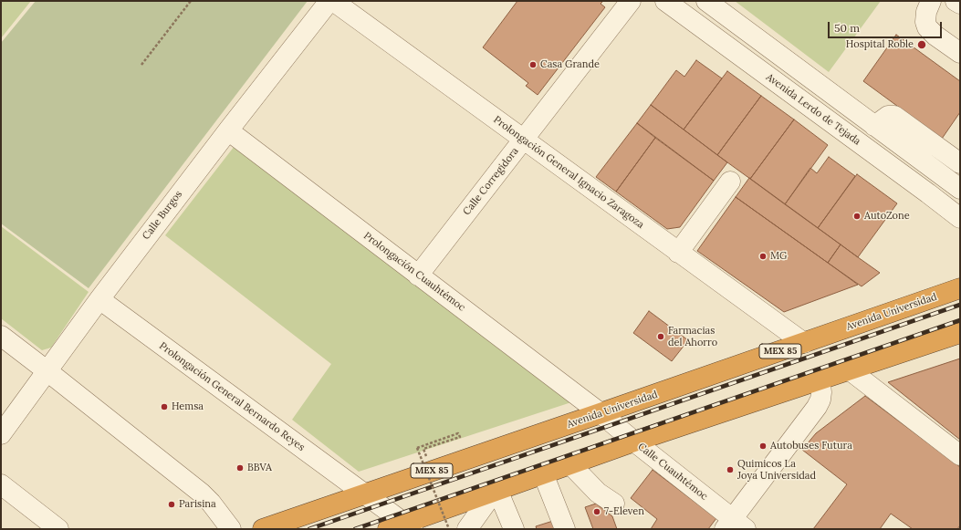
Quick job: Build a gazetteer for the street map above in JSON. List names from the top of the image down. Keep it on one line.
{"streets":{"highway":["Avenida Universidad","MEX 85"],"street":["Avenida Lerdo de Tejada","Prolongación General Ignacio Zaragoza","Calle Corregidora","Calle Burgos","Prolongación Cuauhtémoc","Prolongación General Bernardo Reyes","Calle Cuauhtémoc"]},"crossings":[["Prolongación General Ignacio Zaragoza","Calle Corregidora"],["Prolongación General Ignacio Zaragoza","Avenida Universidad"],["Calle Corregidora","Prolongación Cuauhtémoc"],["Calle Burgos","Prolongación Cuauhtémoc"],["Calle Burgos","Prolongación General Bernardo Reyes"],["Prolongación Cuauhtémoc","Avenida Universidad"],["Prolongación Cuauhtémoc","Calle Cuauhtémoc"],["Avenida Universidad","Prolongación General Bernardo Reyes"],["Avenida Universidad","Calle Cuauhtémoc"]],"places":["Hospital Roble","Casa Grande","AutoZone","MG","Farmacias del Ahorro","Hemsa","Autobuses Futura","BBVA","Quimicos La Joya Universidad","Parisina","7-Eleven"],"scale_bar":"50 m"}
